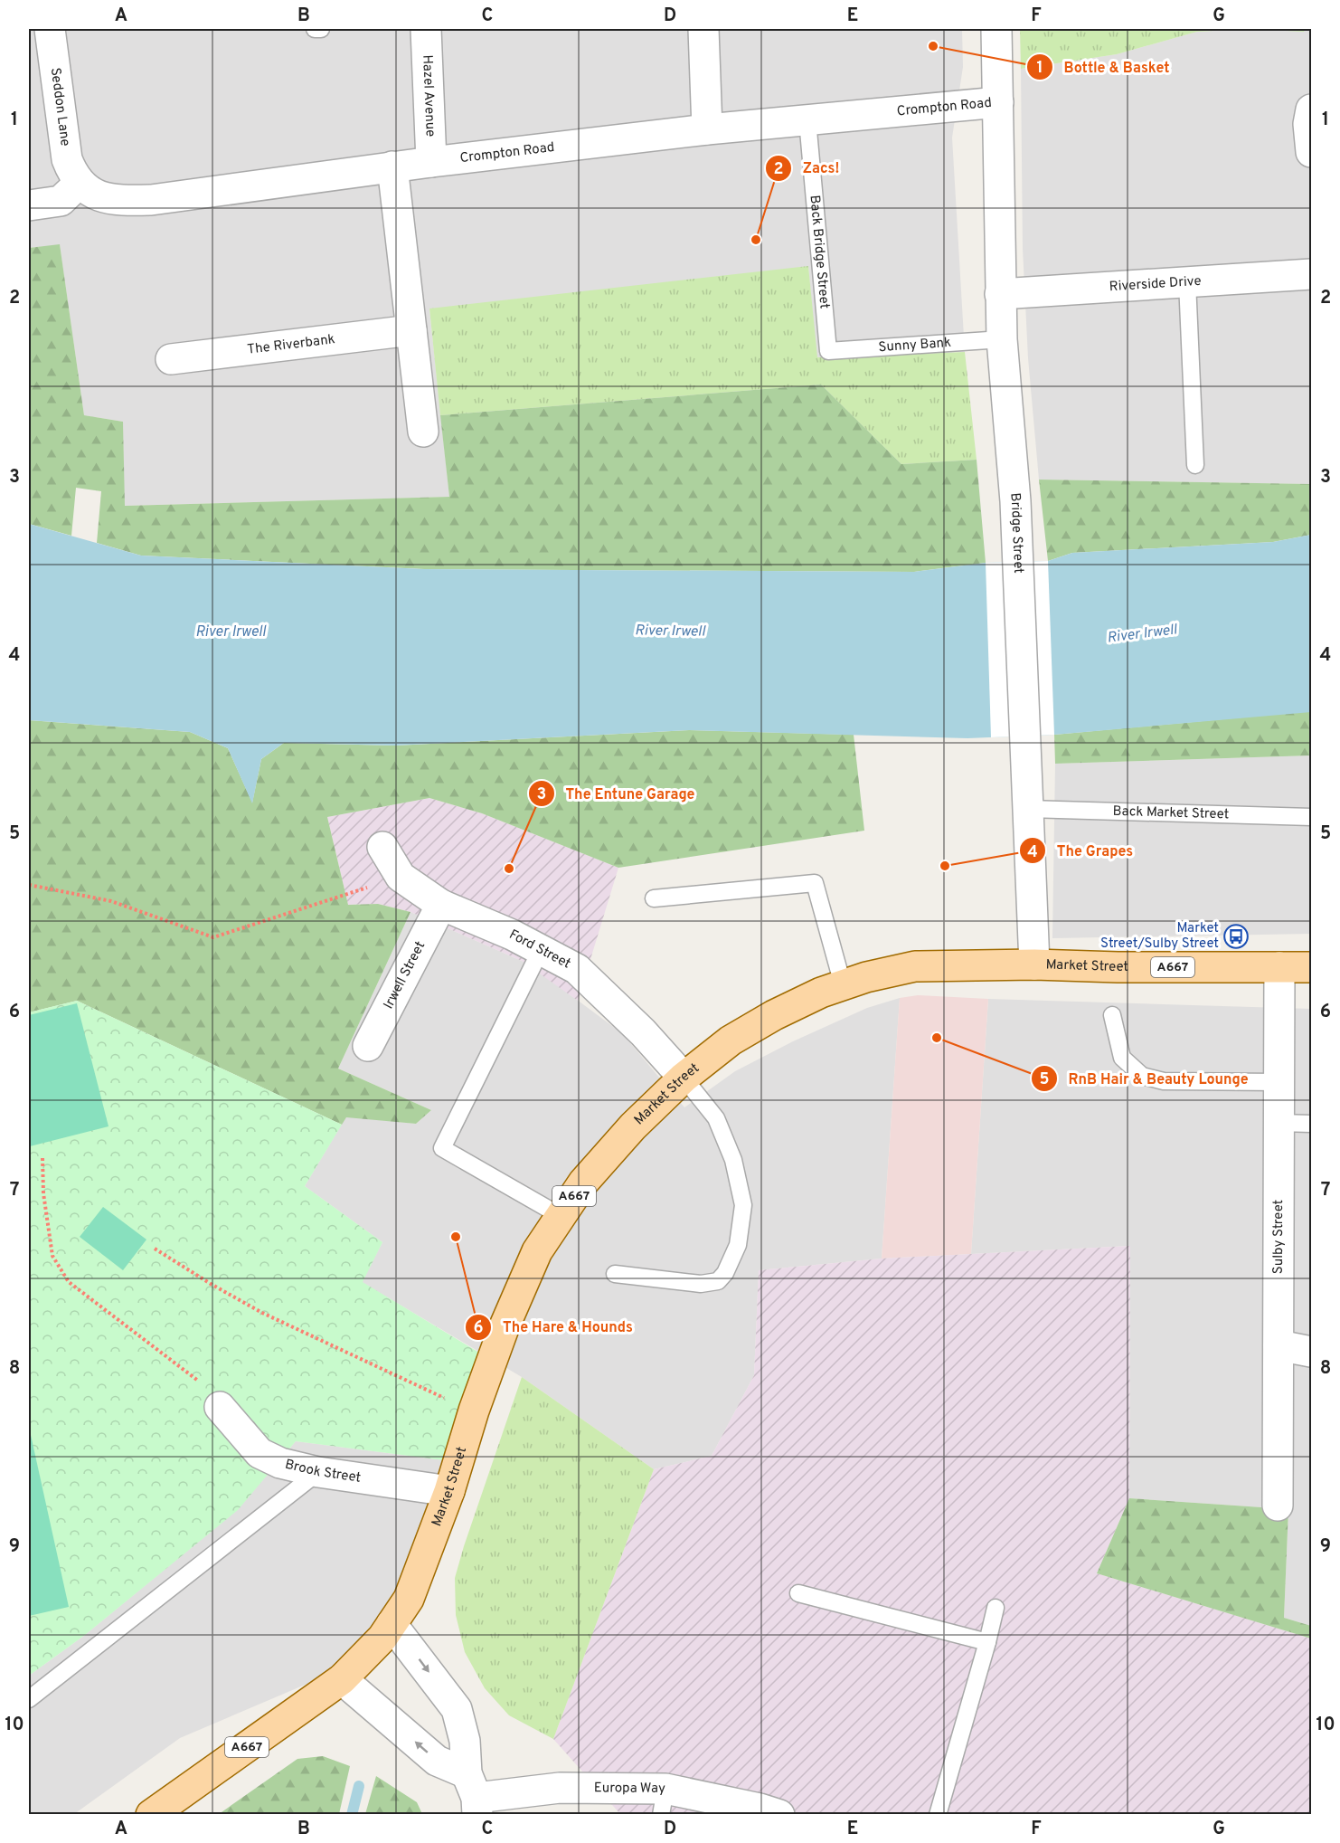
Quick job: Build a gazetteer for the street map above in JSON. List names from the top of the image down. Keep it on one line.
{"streets":{"main road":["Market Street","A667"],"street":["Hazel Avenue","Seddon Lane","Crompton Road","Riverside Drive","The Riverbank","Bridge Street","Ford Street","Irwell Street","Sulby Street","Brook Street","Europa Way"],"lane":["Back Bridge Street","Sunny Bank","Back Market Street"]},"crossings":[["Hazel Avenue","Crompton Road"],["Seddon Lane","Crompton Road"],["Crompton Road","Back Bridge Street"],["Crompton Road","Bridge Street"],["Back Bridge Street","Sunny Bank"],["Riverside Drive","Bridge Street"],["Sunny Bank","Bridge Street"],["Bridge Street","Back Market Street"],["Bridge Street","Market Street"],["Ford Street","Market Street"],["Ford Street","Irwell Street"],["Market Street","A667"],["Market Street","Sulby Street"],["Market Street","Brook Street"],["Market Street","Europa Way"],["A667","Europa Way"]],"one_way":["Europa Way"],"water":["River Irwell"],"places":{"other":["Bottle & Basket","Zacs!","The Grapes","The Entune Garage","RnB Hair & Beauty Lounge","The Hare & Hounds"],"bus stop":["Market Street/Sulby Street"]},"grid":{"columns":["A","B","C","D","E","F","G"],"rows":["1","2","3","4","5","6","7","8","9","10"]}}
